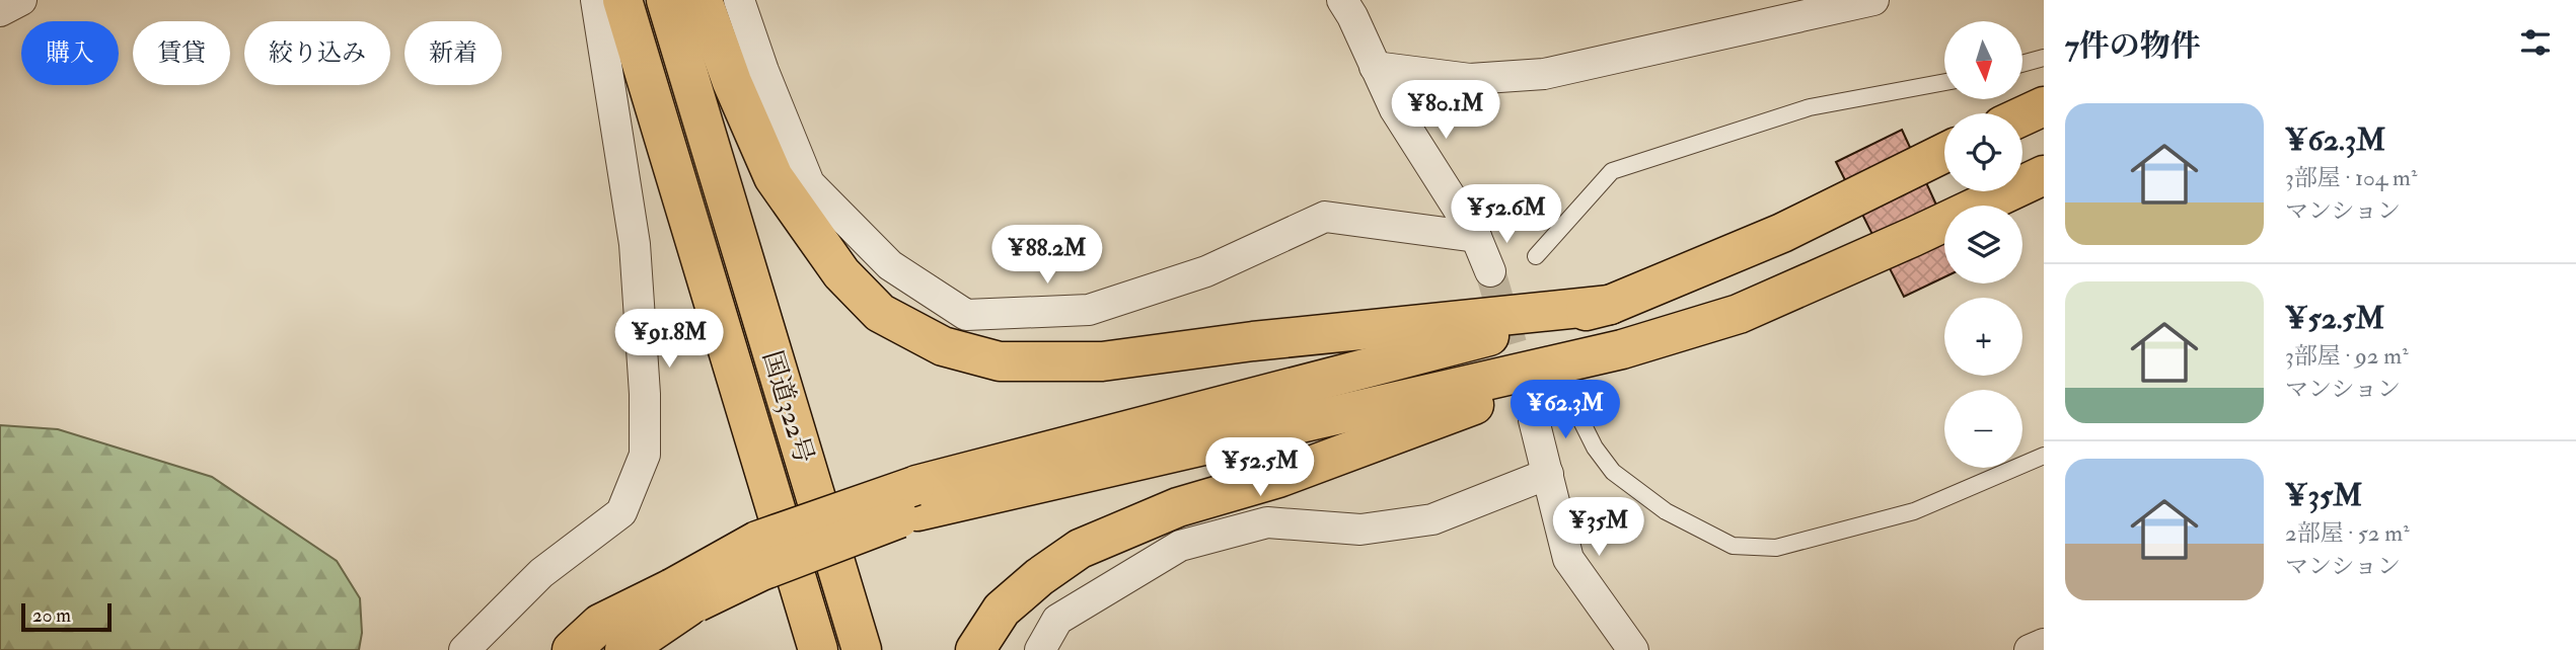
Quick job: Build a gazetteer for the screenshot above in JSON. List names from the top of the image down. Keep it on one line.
{"streets":{"highway":["国道322号"]},"scale_bar":"20 m","north":"bottom","page":{"heading":"7件の物件","map_buttons":["+","−"],"chip":["購入","賃貸","絞り込み","新着"],"price":["¥80.1M","¥52.6M","¥88.2M","¥91.8M","¥62.3M","¥52.5M","¥35M"],"list":[{"name":"¥62.3M","note":"3部屋 · 104 m² · マンション"},{"name":"¥52.5M","note":"3部屋 · 92 m² · マンション"},{"name":"¥35M","note":"2部屋 · 52 m² · マンション"}],"scale":"20 m"}}
